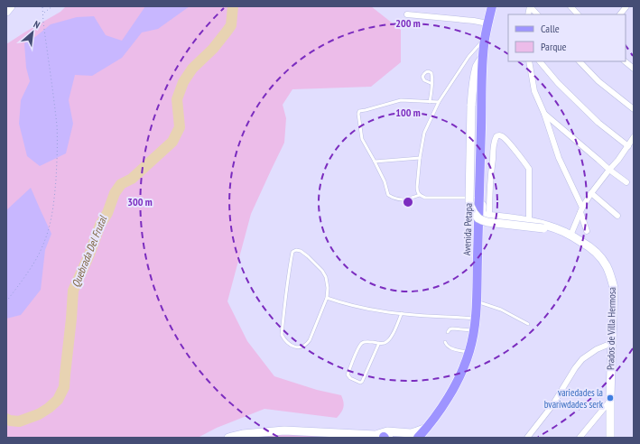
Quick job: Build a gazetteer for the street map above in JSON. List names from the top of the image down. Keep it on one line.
{"streets":{"main road":["Avenida Petapa","Prados de Villa Hermosa"]},"water":["Quebrada Del Frutal"],"places":["variedades la bvariwdades serk"],"legend":["Calle","Parque"],"north":"top right","rings":["200 m","100 m","300 m"]}
